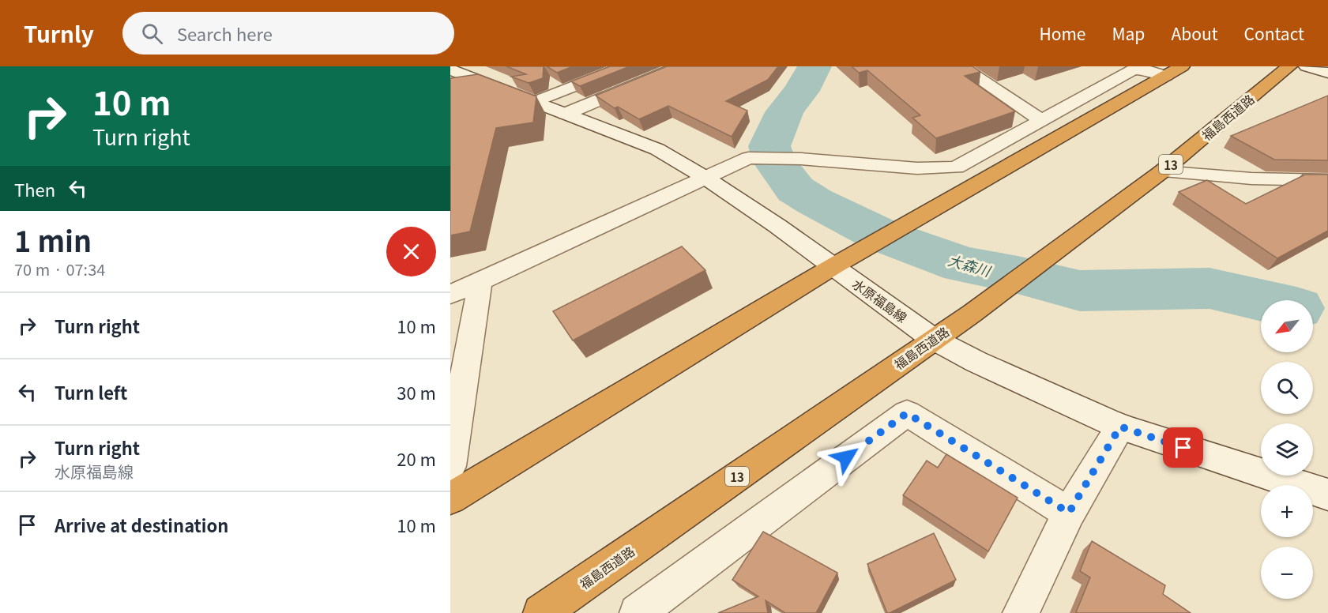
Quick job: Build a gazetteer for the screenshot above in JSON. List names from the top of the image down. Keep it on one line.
{"streets":{"highway":["福島西道路","13"],"street":["水原福島線"]},"crossings":[["福島西道路","水原福島線"]],"water":["大森川"],"north":"bottom left","page":{"header":"Turnly","search":"Search here","nav":["Home","Map","About","Contact"],"turn":["10 m","Turn right"],"then":"Then","heading":["1 min","70 m · 07:34"],"list":[{"name":"Turn right","value":"10 m"},{"name":"Turn left","value":"30 m"},{"name":"Turn right","note":"水原福島線","value":"20 m"},{"name":"Arrive at destination","value":"10 m"}],"map_buttons":["+","−"]}}
